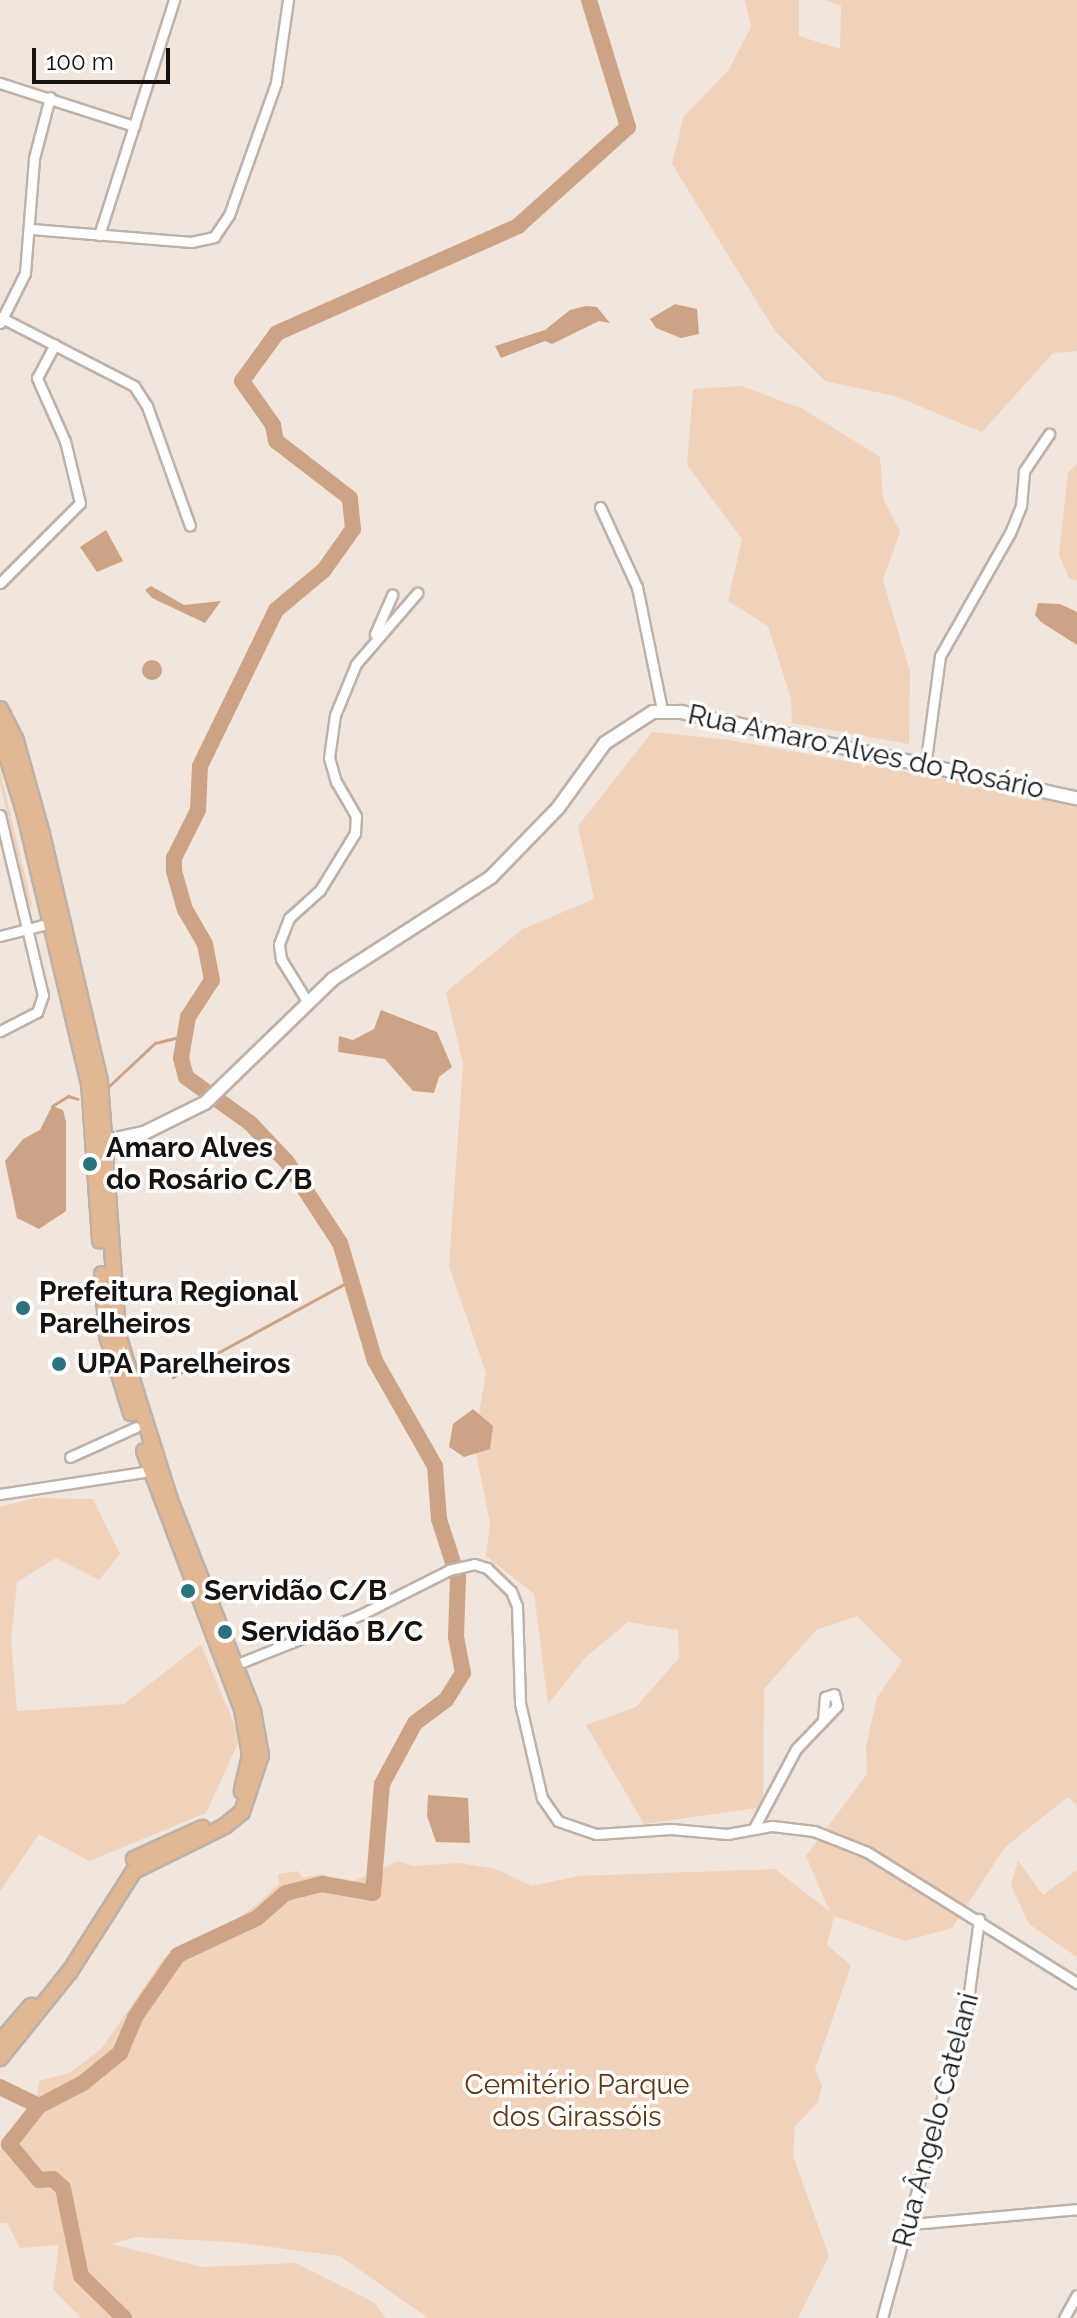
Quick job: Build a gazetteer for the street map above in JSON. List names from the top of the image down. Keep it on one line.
{"streets":{"street":["Rua Amaro Alves do Rosário","Rua Ângelo Catelani"]},"parks":["Cemitério Parque dos Girassóis"],"places":["Amaro Alves do Rosário C/B","Prefeitura Regional Parelheiros","UPA Parelheiros","Servidão C/B","Servidão B/C"],"scale_bar":"100 m"}
